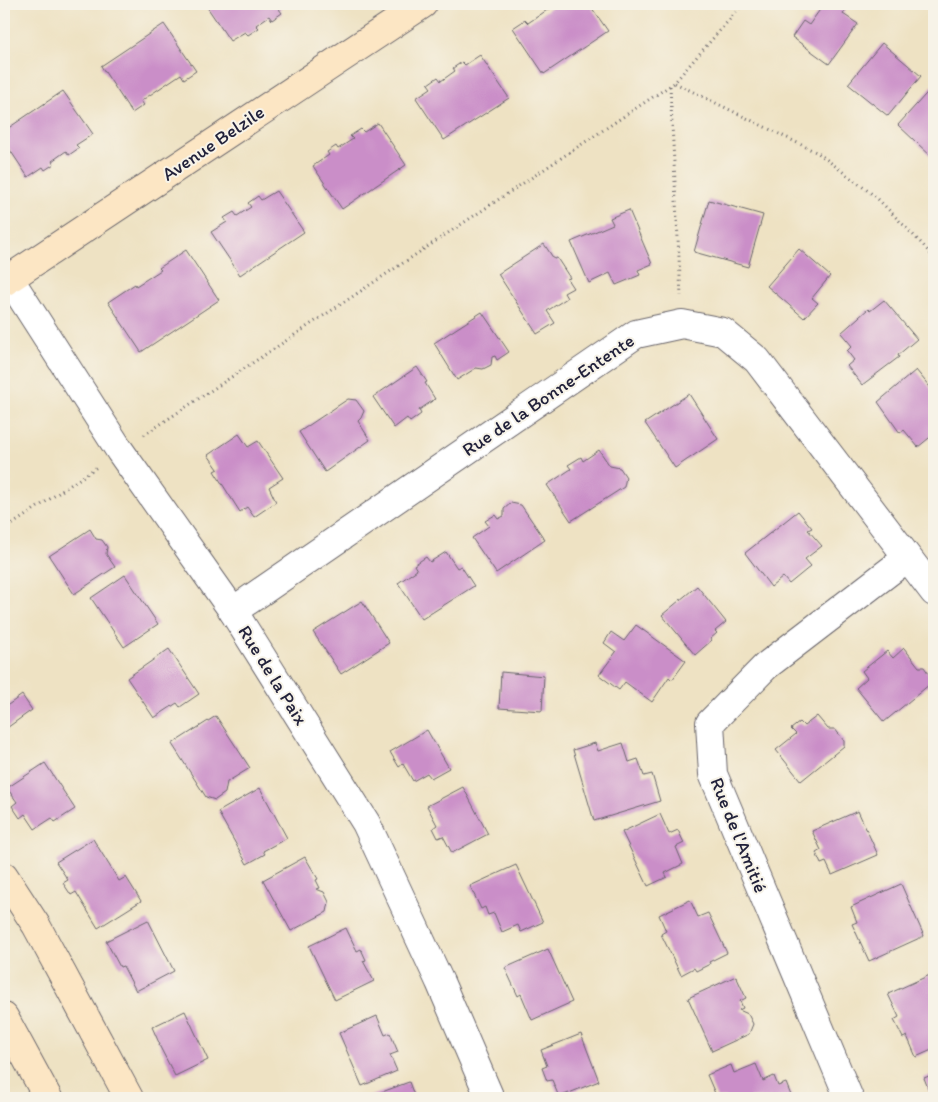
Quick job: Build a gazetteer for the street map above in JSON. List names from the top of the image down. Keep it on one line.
{"streets":{"street":["Avenue Belzile","Rue de la Bonne-Entente","Rue de la Paix","Rue de l'Amitié"]},"crossings":[["Avenue Belzile","Rue de la Paix"],["Rue de la Bonne-Entente","Rue de la Paix"],["Rue de la Bonne-Entente","Rue de l'Amitié"]]}
